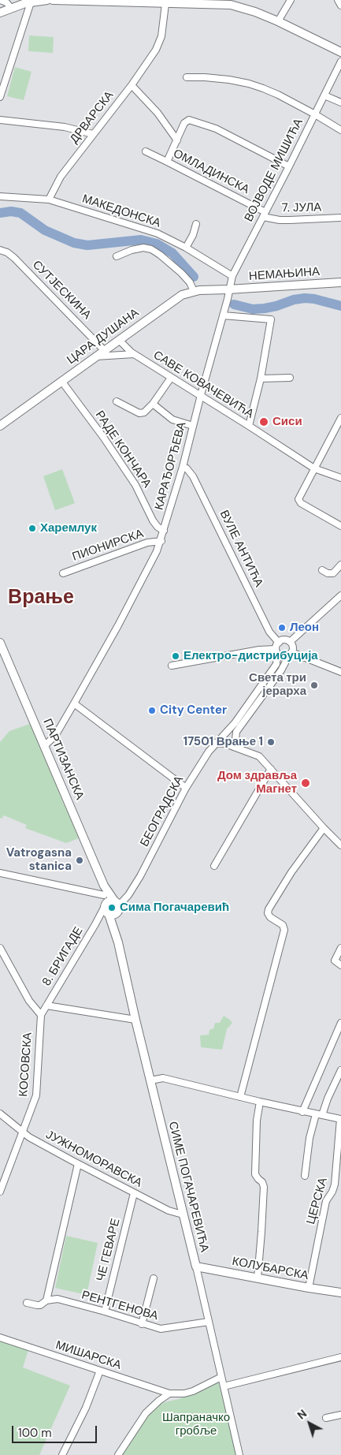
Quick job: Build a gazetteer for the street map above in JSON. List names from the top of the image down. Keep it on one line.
{"streets":{"main road":["НЕМАЊИНА","ЦАРА ДУШАНА","ПАРТИЗАНСКА","СИМЕ ПОГАЧАРЕВИЋА","КОЛУБАРСКА"],"street":["ДРВАРСКА","ВОЈВОДЕ МИШИЋА","ОМЛАДИНСКА","7. ЈУЛА","МАКЕДОНСКА","СУТЈЕСКИНА","САВЕ КОВАЧЕВИЋА","РАДЕ КОНЧАРА","КАРАЂОРЂЕВА","ПИОНИРСКА","ВУЛЕ АНТИЋА","БЕОГРАДСКА","8. БРИГАДЕ","КОСОВСКА","ЈУЖНОМОРАВСКА","ЦЕРСКА","ЧЕ ГЕВАРЕ","РЕНТГЕНОВА","МИШАРСКА"]},"crossings":[["ДРВАРСКА","МАКЕДОНСКА"],["ВОЈВОДЕ МИШИЋА","ОМЛАДИНСКА"],["ВОЈВОДЕ МИШИЋА","7. ЈУЛА"],["ВОЈВОДЕ МИШИЋА","МАКЕДОНСКА"],["ВОЈВОДЕ МИШИЋА","НЕМАЊИНА"],["ВОЈВОДЕ МИШИЋА","ЦАРА ДУШАНА"],["ВОЈВОДЕ МИШИЋА","КАРАЂОРЂЕВА"],["ОМЛАДИНСКА","7. ЈУЛА"],["НЕМАЊИНА","ЦАРА ДУШАНА"],["НЕМАЊИНА","КАРАЂОРЂЕВА"],["СУТЈЕСКИНА","ЦАРА ДУШАНА"],["ЦАРА ДУШАНА","САВЕ КОВАЧЕВИЋА"],["ЦАРА ДУШАНА","РАДЕ КОНЧАРА"],["ЦАРА ДУШАНА","КАРАЂОРЂЕВА"],["САВЕ КОВАЧЕВИЋА","КАРАЂОРЂЕВА"],["РАДЕ КОНЧАРА","КАРАЂОРЂЕВА"],["КАРАЂОРЂЕВА","ПИОНИРСКА"],["КАРАЂОРЂЕВА","ВУЛЕ АНТИЋА"],["КАРАЂОРЂЕВА","ПАРТИЗАНСКА"],["ВУЛЕ АНТИЋА","БЕОГРАДСКА"],["ПАРТИЗАНСКА","БЕОГРАДСКА"],["ПАРТИЗАНСКА","8. БРИГАДЕ"],["ПАРТИЗАНСКА","СИМЕ ПОГАЧАРЕВИЋА"],["БЕОГРАДСКА","8. БРИГАДЕ"],["БЕОГРАДСКА","СИМЕ ПОГАЧАРЕВИЋА"],["8. БРИГАДЕ","КОСОВСКА"],["8. БРИГАДЕ","СИМЕ ПОГАЧАРЕВИЋА"],["КОСОВСКА","ЈУЖНОМОРАВСКА"],["ЈУЖНОМОРАВСКА","СИМЕ ПОГАЧАРЕВИЋА"],["ЈУЖНОМОРАВСКА","ЧЕ ГЕВАРЕ"],["СИМЕ ПОГАЧАРЕВИЋА","КОЛУБАРСКА"],["СИМЕ ПОГАЧАРЕВИЋА","РЕНТГЕНОВА"],["ЦЕРСКА","КОЛУБАРСКА"],["ЧЕ ГЕВАРЕ","РЕНТГЕНОВА"]],"districts":["Врање"],"parks":["Шапраначко гробље"],"places":["Сиси","Харемлук","Леон","Електро-дистрибуција","Света три јерарха","City Center","17501 Врање 1","Дом здравља Магнет","Vatrogasna stanica","Сима Погачаревић"],"scale_bar":"100 m","north":"top left"}
